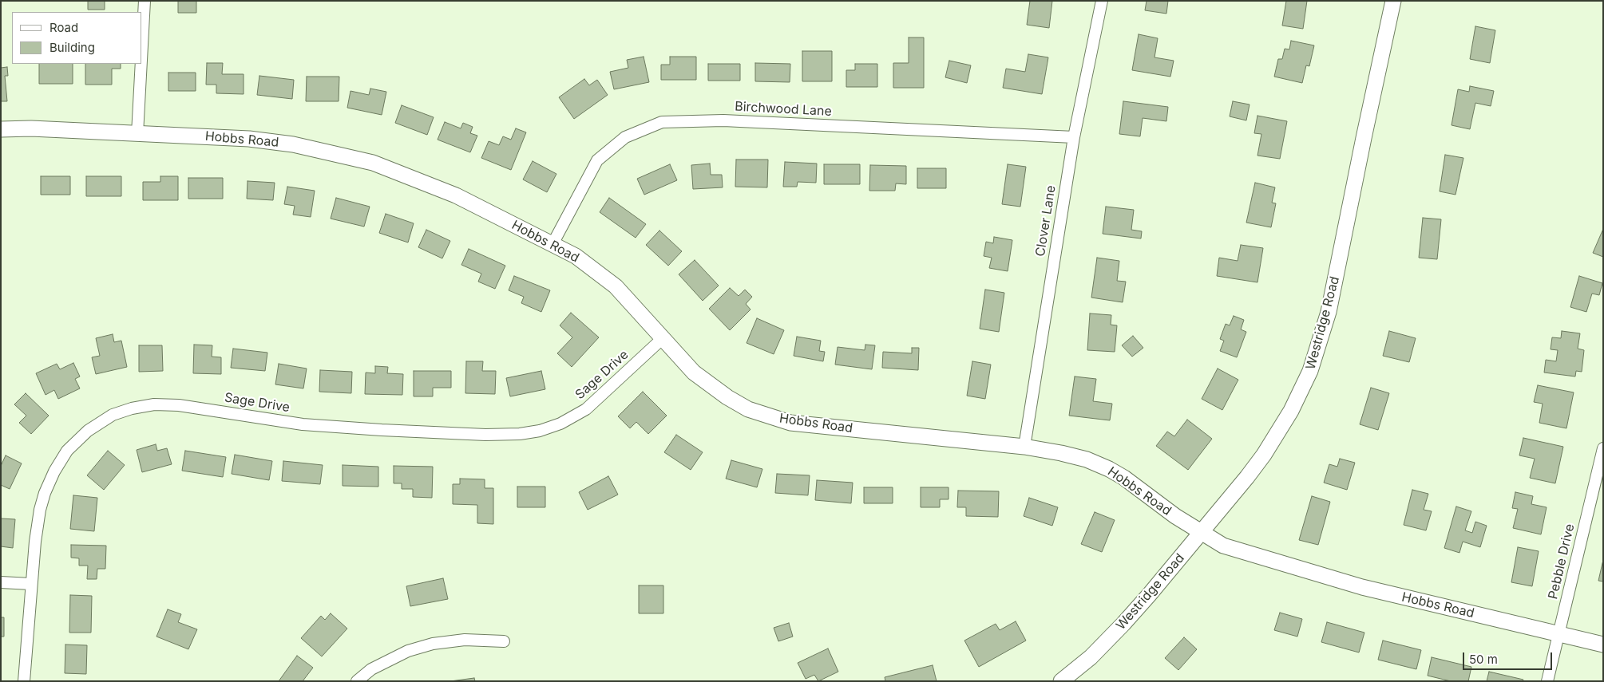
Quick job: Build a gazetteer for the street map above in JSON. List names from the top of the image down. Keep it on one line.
{"streets":{"street":["Birchwood Lane","Hobbs Road","Clover Lane","Westridge Road","Sage Drive","Pebble Drive"]},"crossings":[["Birchwood Lane","Hobbs Road"],["Birchwood Lane","Clover Lane"],["Hobbs Road","Clover Lane"],["Hobbs Road","Westridge Road"],["Hobbs Road","Sage Drive"],["Hobbs Road","Pebble Drive"]],"legend":["Road","Building"],"scale_bar":"50 m"}
